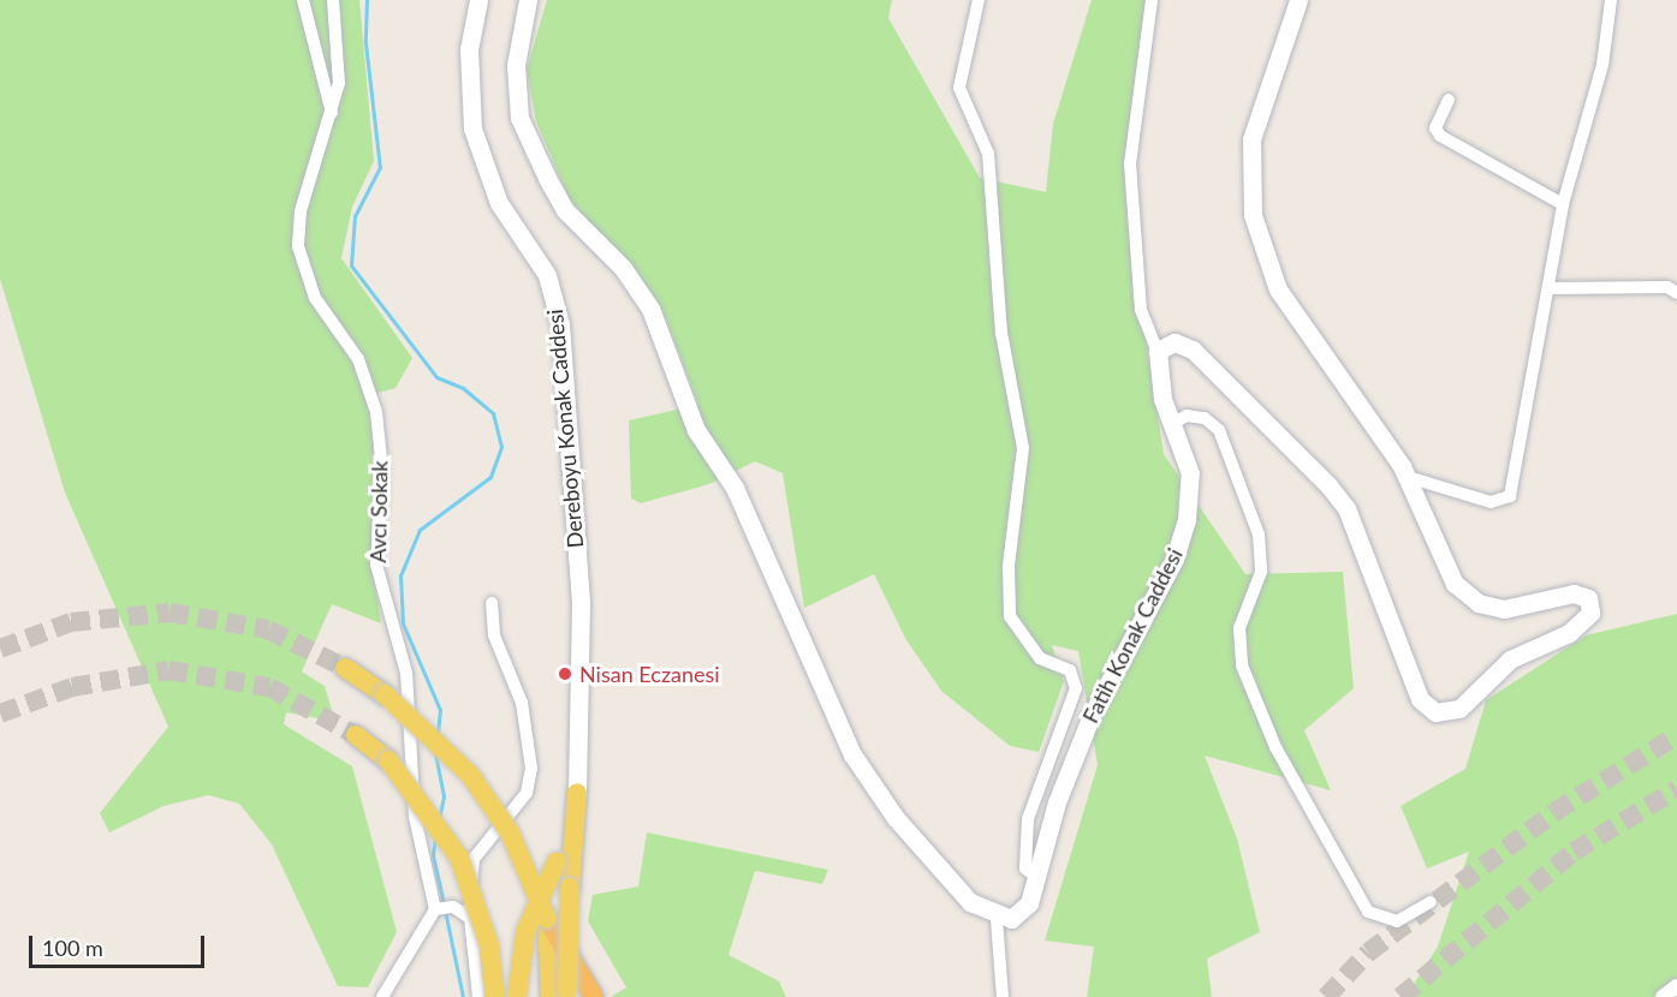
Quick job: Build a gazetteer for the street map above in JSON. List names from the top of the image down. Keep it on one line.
{"streets":{"main road":["Dereboyu Konak Caddesi","Fatih Konak Caddesi"],"street":["Avcı Sokak"]},"places":["Nisan Eczanesi"],"scale_bar":"100 m"}
